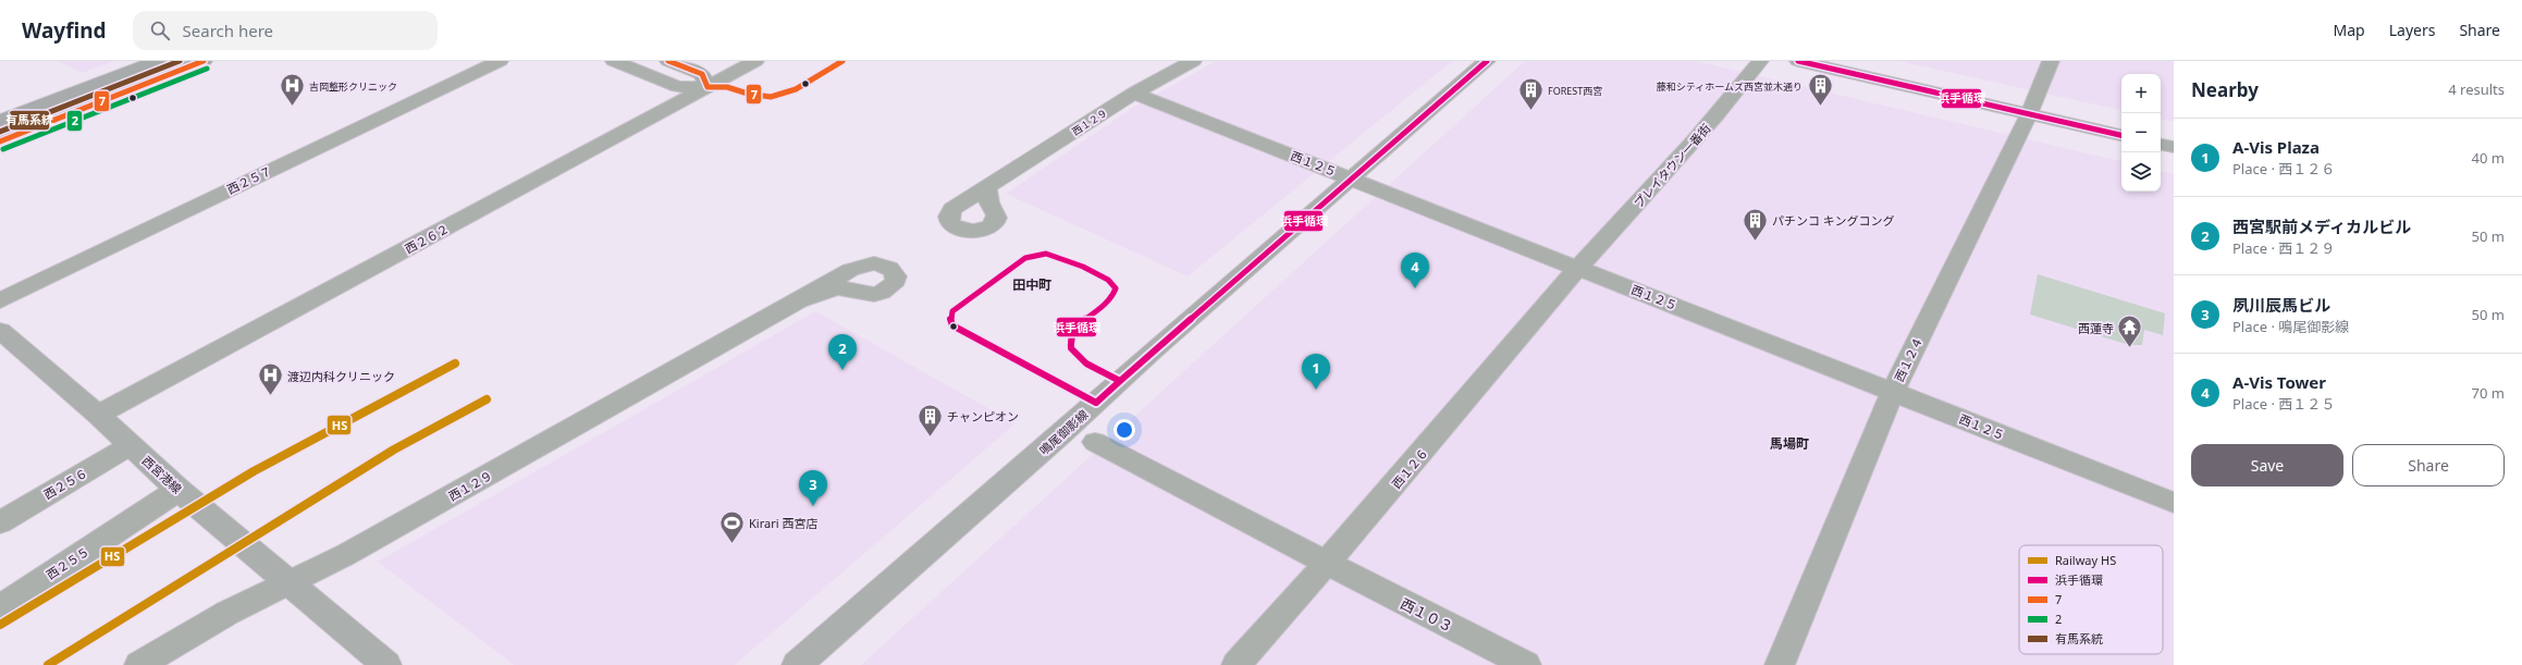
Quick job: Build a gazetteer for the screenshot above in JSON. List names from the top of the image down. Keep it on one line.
{"streets":{"street":["西１２９","西１２５","プレイタウン一番街","西２５７","西２６２","西１２４","鳴尾御影線","西１２６","西宮港線","西２５６","西２５５","西１０３"]},"crossings":[["西１２９","西１２５"],["西１２９","西宮港線"],["西１２５","プレイタウン一番街"],["西１２５","西１２４"],["西１２５","鳴尾御影線"],["西１２５","西１２６"],["プレイタウン一番街","西１２６"],["西２６２","西宮港線"],["西１２６","西１０３"],["西宮港線","西２５６"],["西宮港線","西２５５"]],"districts":["田中町","馬場町"],"places":{"hospital":["吉岡整形クリニック","渡辺内科クリニック"],"building":["藤和シティホームズ西宮並木通り","FOREST西宮","パチンコ キングコング","チャンピオン"],"temple":["西蓮寺"],"sports":["Kirari 西宮店"]},"lines":["transit line 浜手循環","transit line 7","transit line 有馬系統","transit line 2","rail line HS"],"legend":["Railway HS","浜手循環","7","2","有馬系統"],"page":{"header":"Wayfind","search":"Search here","nav":["Map","Layers","Share"],"heading":["Nearby","4 results"],"map_buttons":["+","−"],"list":[{"mark":"1","name":"A-Vis Plaza","note":"Place · 西１２６","value":"40 m"},{"mark":"2","name":"西宮駅前メディカルビル","note":"Place · 西１２９","value":"50 m"},{"mark":"3","name":"夙川辰馬ビル","note":"Place · 鳴尾御影線","value":"50 m"},{"mark":"4","name":"A-Vis Tower","note":"Place · 西１２５","value":"70 m"}],"pins":["4","2","1","3"],"buttons":["Save","Share"]}}
